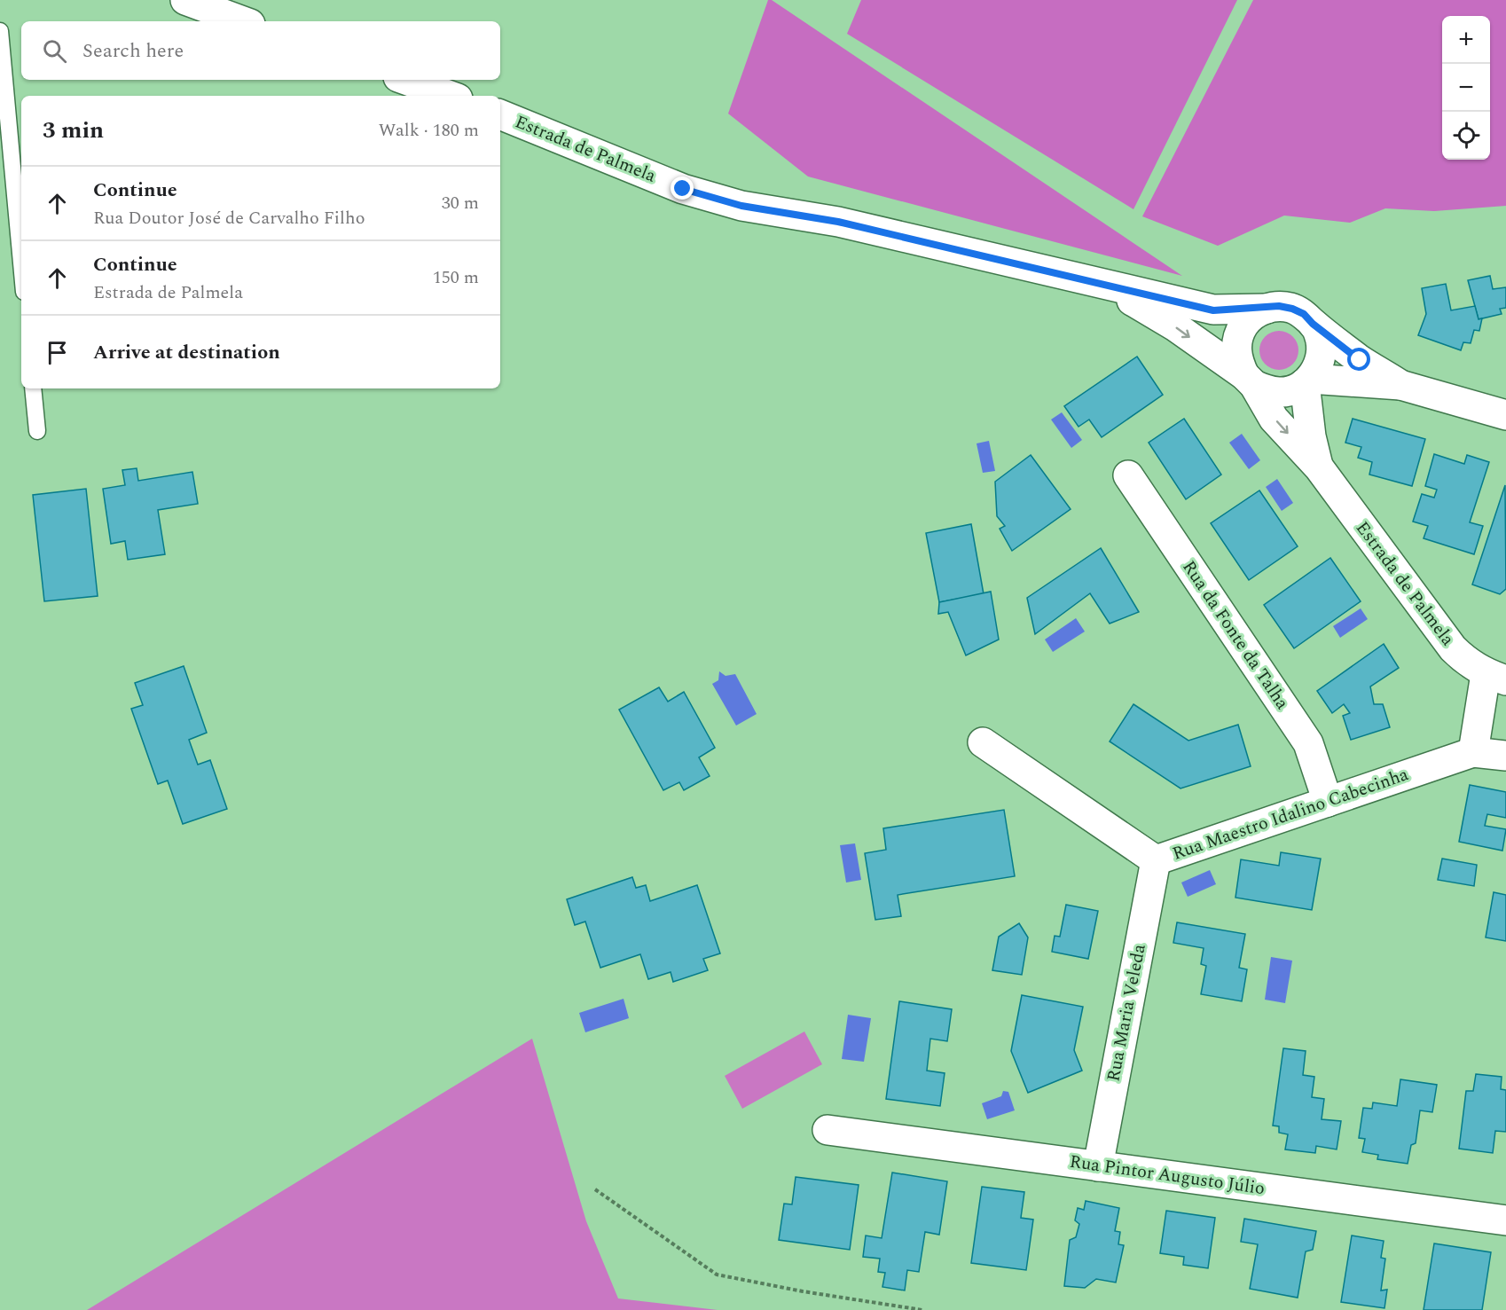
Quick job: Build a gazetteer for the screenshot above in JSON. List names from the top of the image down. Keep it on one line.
{"streets":{"street":["Estrada de Palmela","Rua da Fonte da Talha","Rua Maestro Idalino Cabecinha","Rua Maria Veleda","Rua Pintor Augusto Júlio"]},"crossings":[["Rua da Fonte da Talha","Rua Maestro Idalino Cabecinha"],["Rua Maestro Idalino Cabecinha","Rua Maria Veleda"],["Rua Maria Veleda","Rua Pintor Augusto Júlio"]],"page":{"map_buttons":["+","−"],"search":"Search here","heading":["3 min","Walk · 180 m"],"list":[["Continue","Rua Doutor José de Carvalho Filho","30 m"],["Continue","Estrada de Palmela","150 m"],"Arrive at destination"]}}
